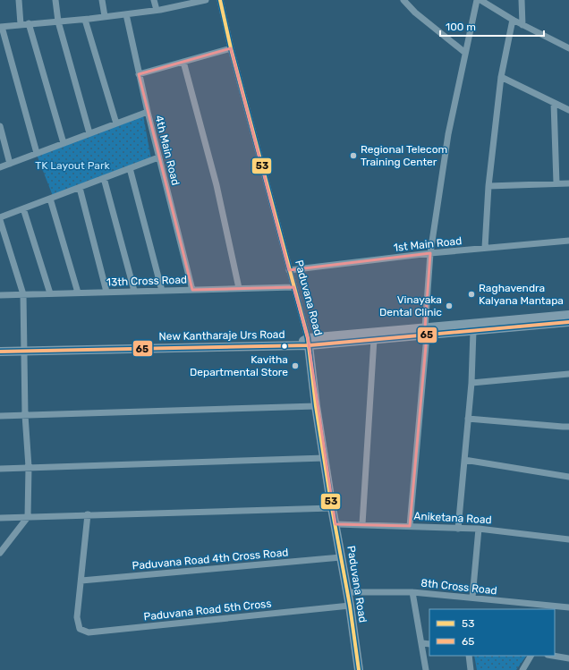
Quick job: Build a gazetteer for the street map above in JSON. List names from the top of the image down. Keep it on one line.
{"streets":{"main road":["Paduvana Road","New Kantharaje Urs Road"],"street":["4th Main Road","1st Main Road","13th Cross Road","Aniketana Road","Paduvana Road 4th Cross Road","8th Cross Road","Paduvana Road 5th Cross"]},"crossings":[["4th Main Road","13th Cross Road"],["1st Main Road","Paduvana Road"],["13th Cross Road","Paduvana Road"],["Paduvana Road","New Kantharaje Urs Road"],["Paduvana Road","Aniketana Road"],["Paduvana Road","Paduvana Road 4th Cross Road"],["Paduvana Road","8th Cross Road"],["Paduvana Road","Paduvana Road 5th Cross"],["Paduvana Road 4th Cross Road","Paduvana Road 5th Cross"]],"parks":["TK Layout Park"],"places":["Regional Telecom Training Center","Raghavendra Kalyana Mantapa","Vinayaka Dental Clinic","Kavitha Departmental Store"],"lines":["transit line 53","transit line 65"],"legend":["53","65"],"scale_bar":"100 m"}
